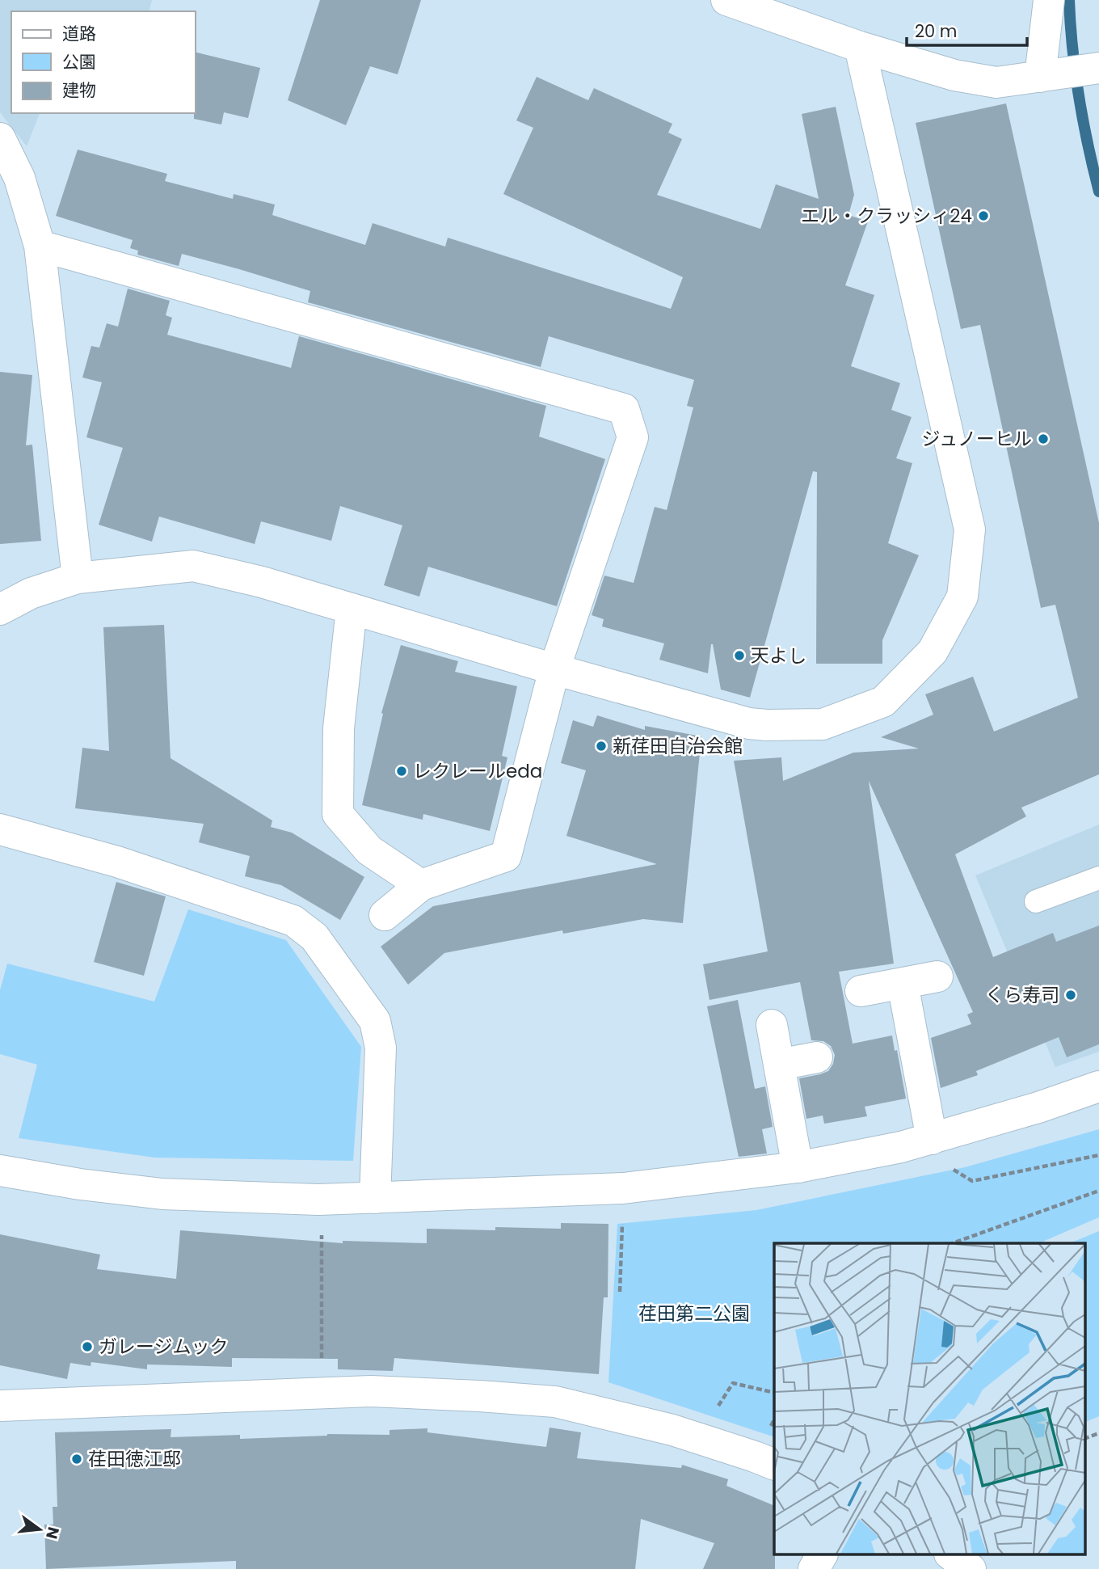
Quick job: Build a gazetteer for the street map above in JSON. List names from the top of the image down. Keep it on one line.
{"parks":["荏田第二公園"],"places":["エル・クラッシィ24","ジュノーヒル","天よし","新荏田自治会館","レクレールeda","くら寿司","ガレージムック","荏田徳江邸"],"legend":["道路","公園","建物"],"scale_bar":"20 m","north":"right"}
